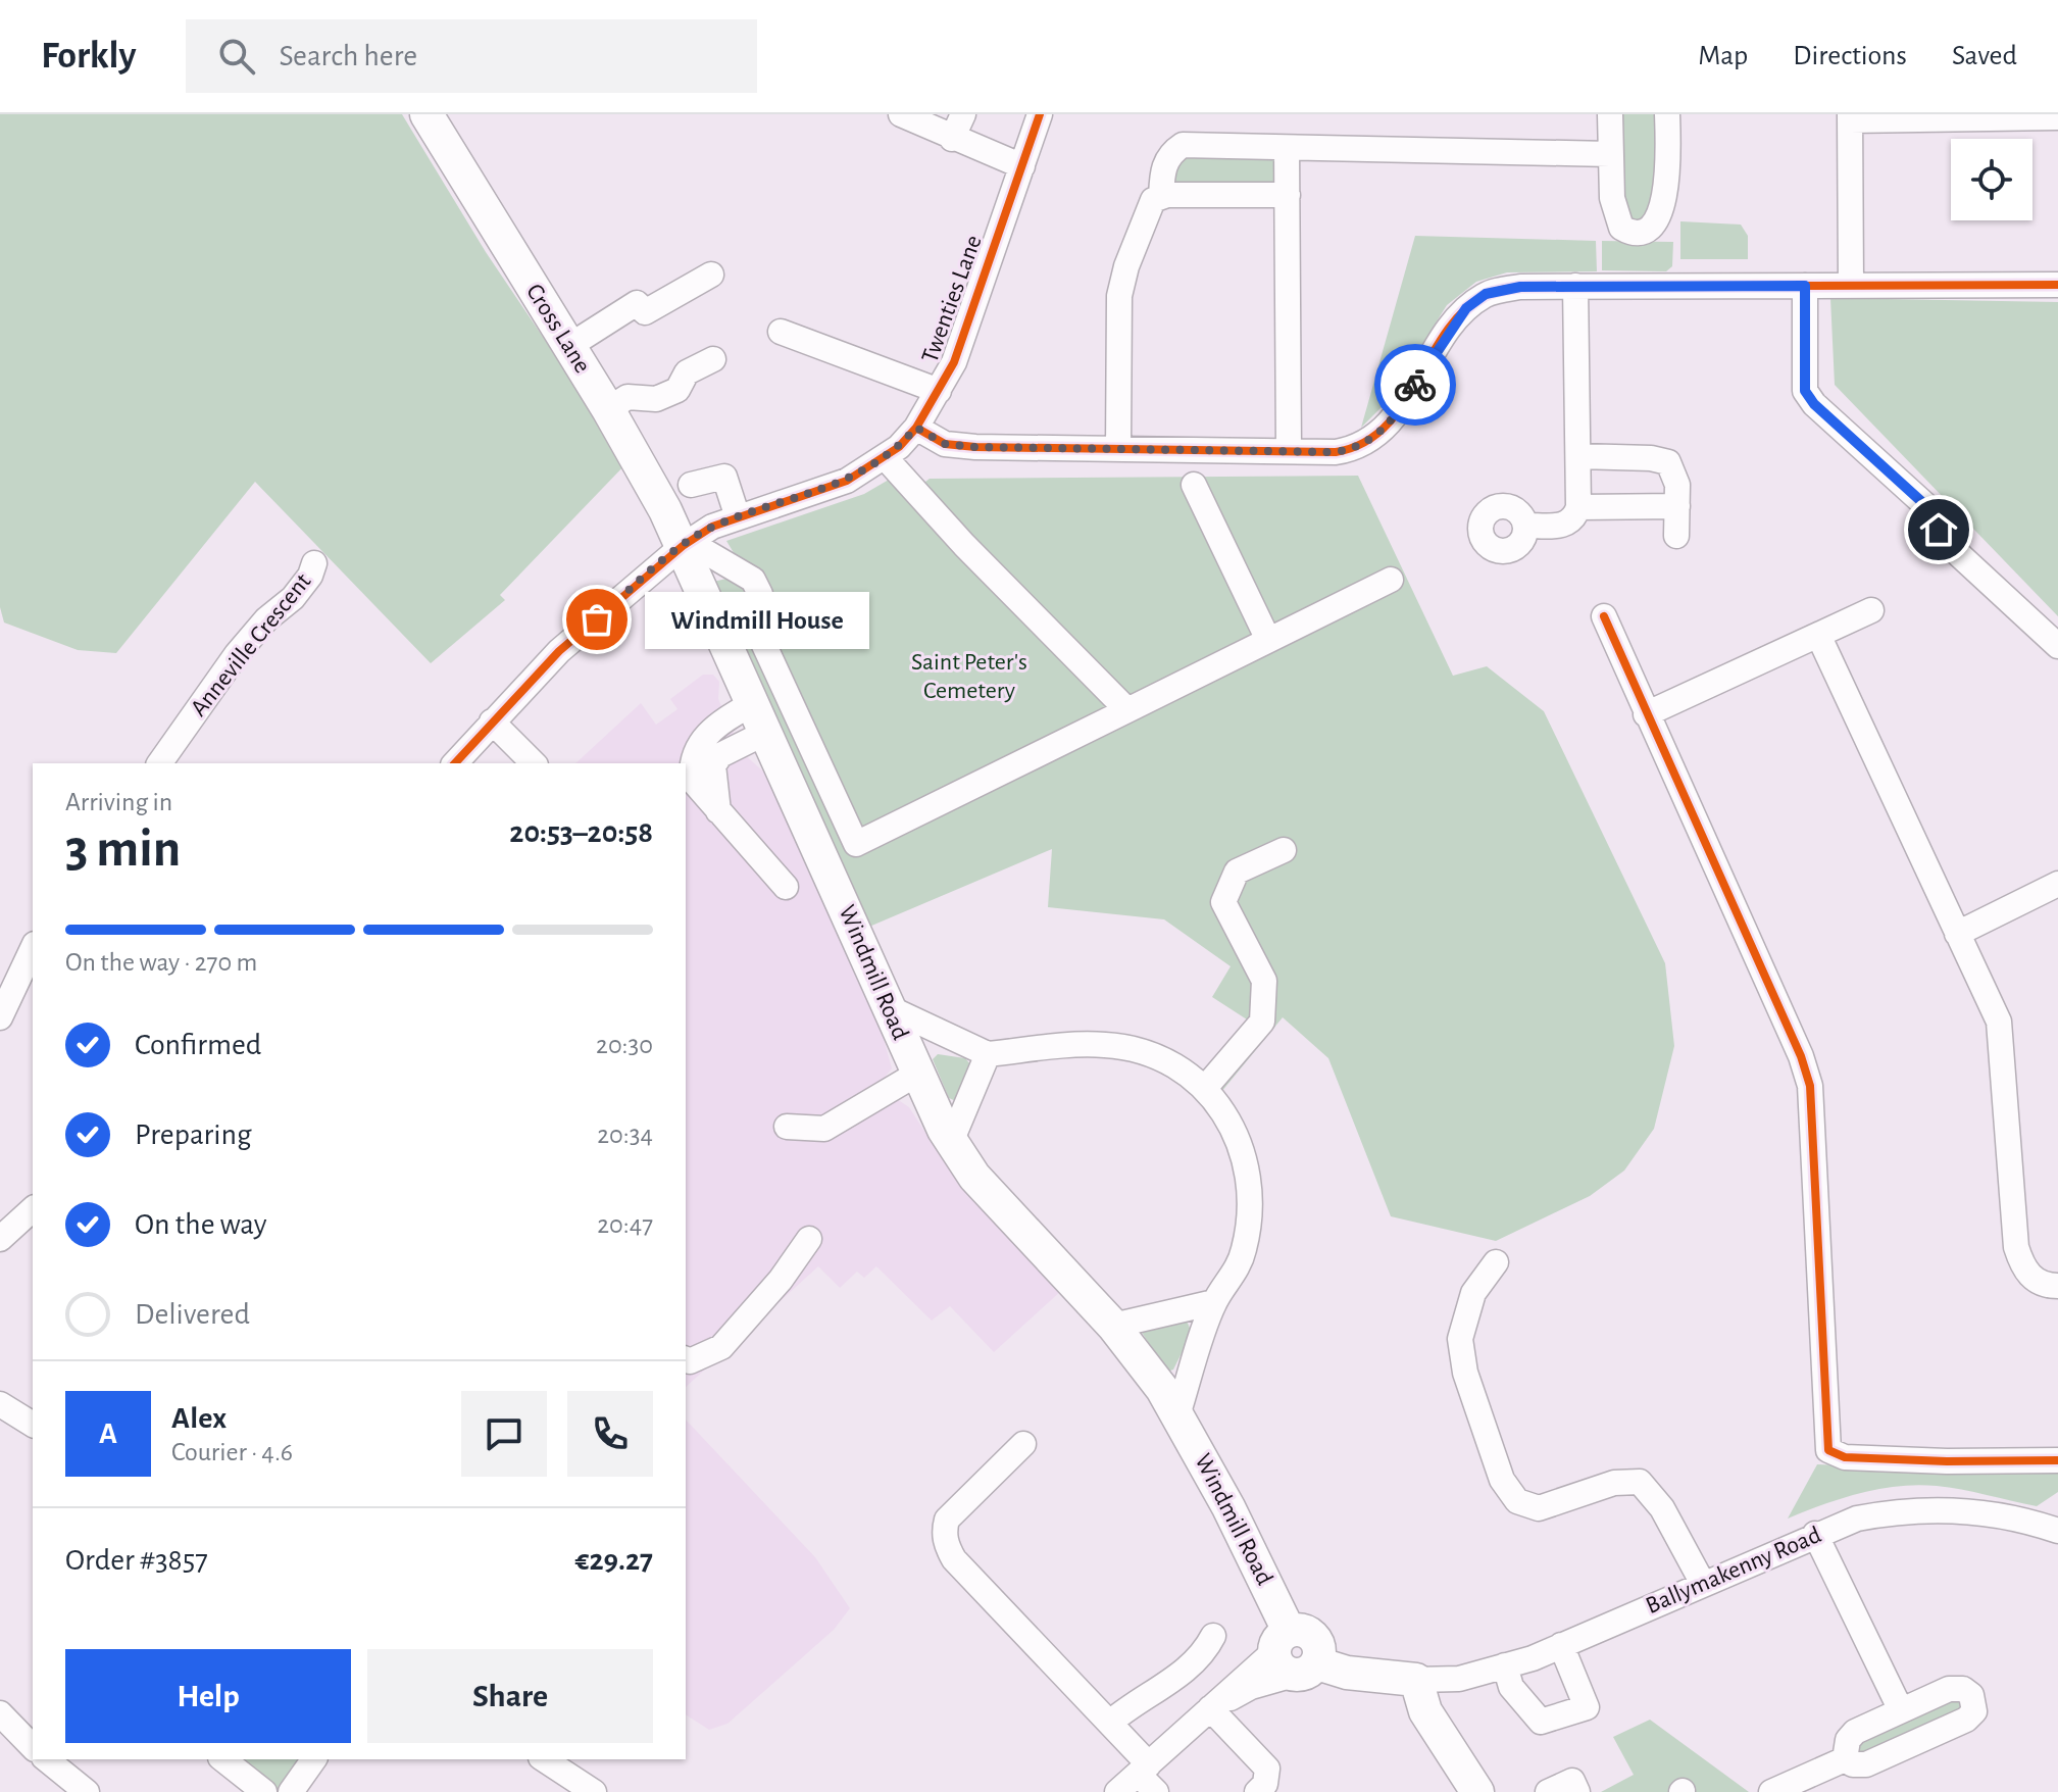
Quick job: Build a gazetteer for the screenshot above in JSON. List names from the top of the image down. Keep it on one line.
{"streets":{"main road":["Cross Lane","Windmill Road"],"street":["Twenties Lane","Anneville Crescent","Ballymakenny Road"]},"crossings":[["Twenties Lane","Cross Lane"],["Twenties Lane","Windmill Road"],["Cross Lane","Windmill Road"]],"parks":["Saint Peter's Cemetery"],"places":["Windmill House"],"page":{"header":"Forkly","search":"Search here","nav":["Map","Directions","Saved"],"bubble":"Windmill House","heading":["3 min","Arriving in","20:53–20:58"],"panel":["Alex","Courier · 4.6","Order #3857","€29.27"],"bar":"On the way · 270 m","list":[["Confirmed","20:30"],["Preparing","20:34"],["On the way","20:47"],"Delivered"],"round":"A","buttons":["Help","Share"]}}
